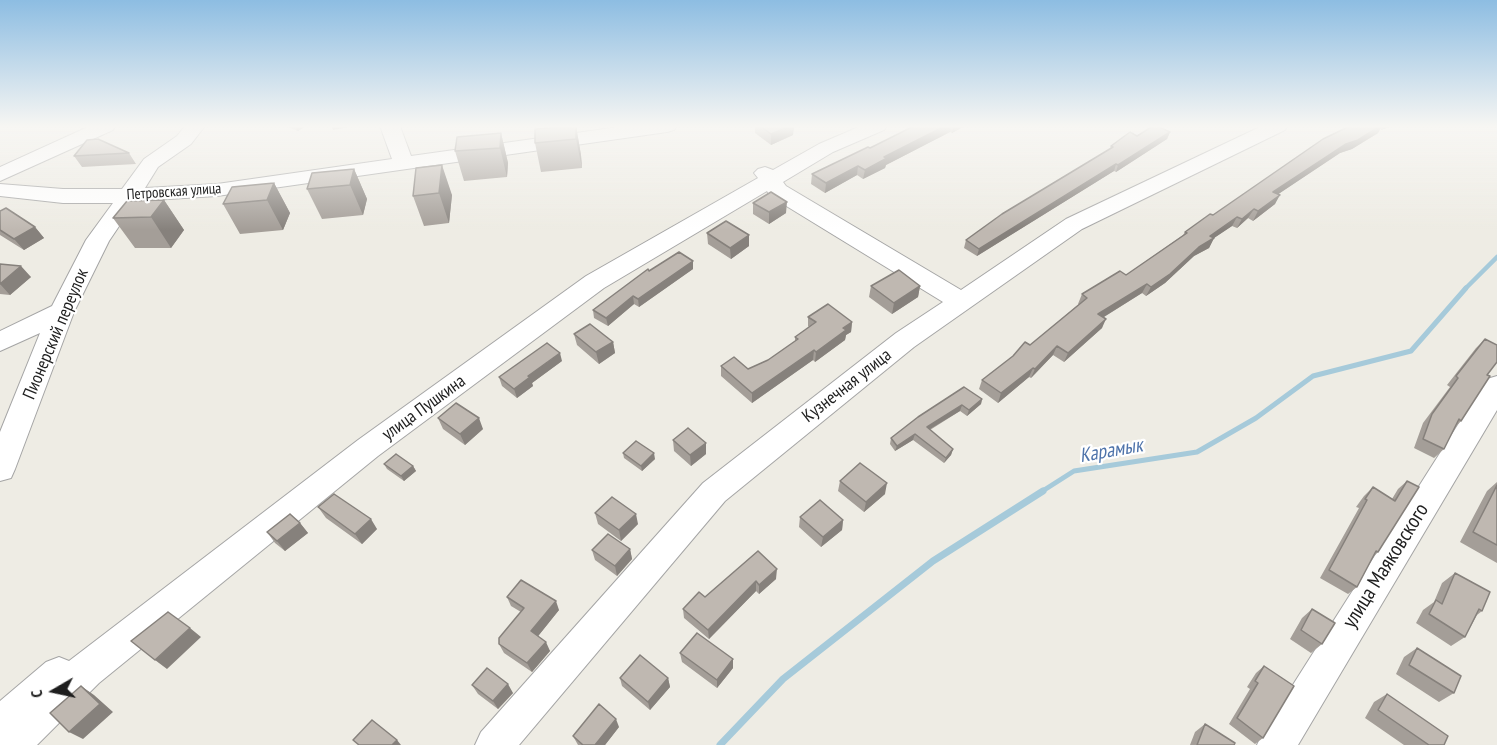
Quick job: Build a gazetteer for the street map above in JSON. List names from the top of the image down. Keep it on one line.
{"streets":{"street":["Петровская улица","Пионерский переулок","Кузнечная улица","улица Пушкина","улица Маяковского"]},"crossings":[["Петровская улица","Пионерский переулок"]],"water":["Карамык"],"north":"left"}
